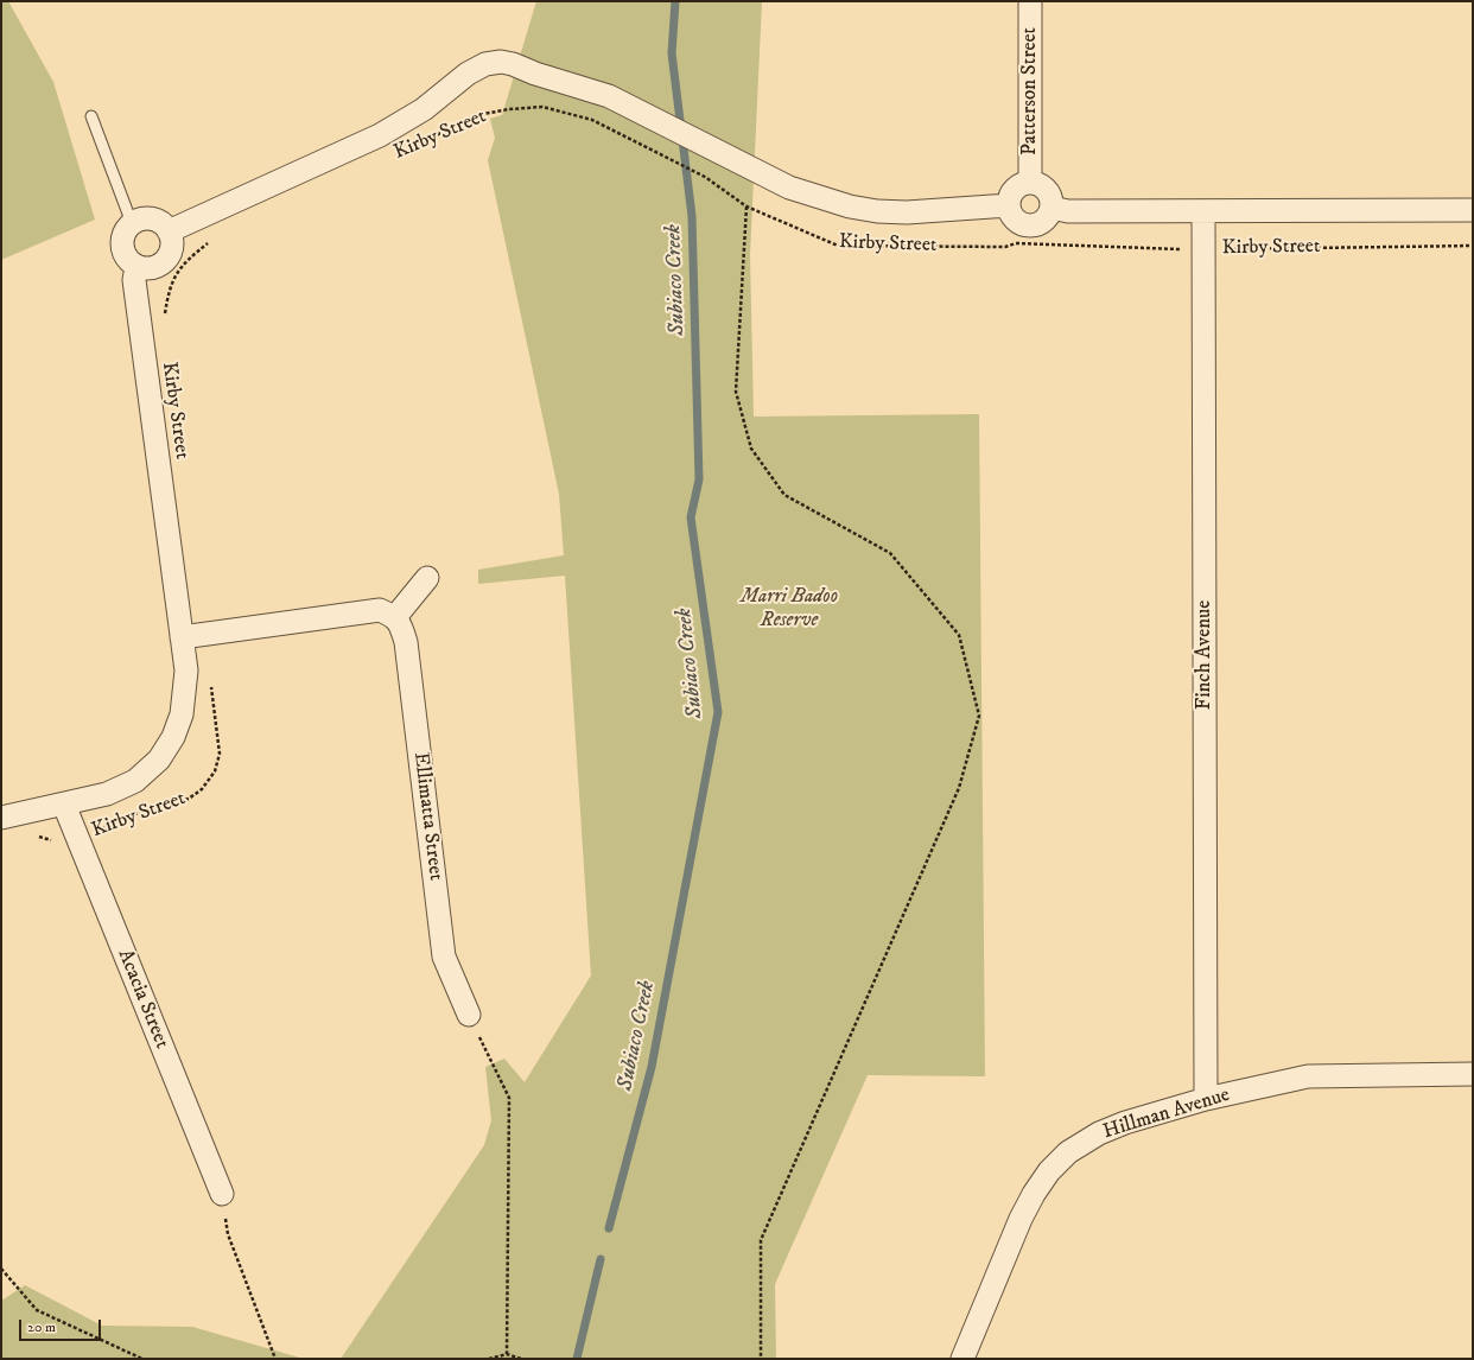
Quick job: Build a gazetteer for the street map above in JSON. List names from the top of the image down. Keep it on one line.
{"streets":{"street":["Patterson Street","Kirby Street","Finch Avenue","Ellimatta Street","Acacia Street","Hillman Avenue"]},"crossings":[["Patterson Street","Kirby Street"],["Kirby Street","Finch Avenue"],["Kirby Street","Acacia Street"],["Finch Avenue","Hillman Avenue"]],"water":["Subiaco Creek"],"parks":["Marri Badoo Reserve"],"scale_bar":"20 m"}
